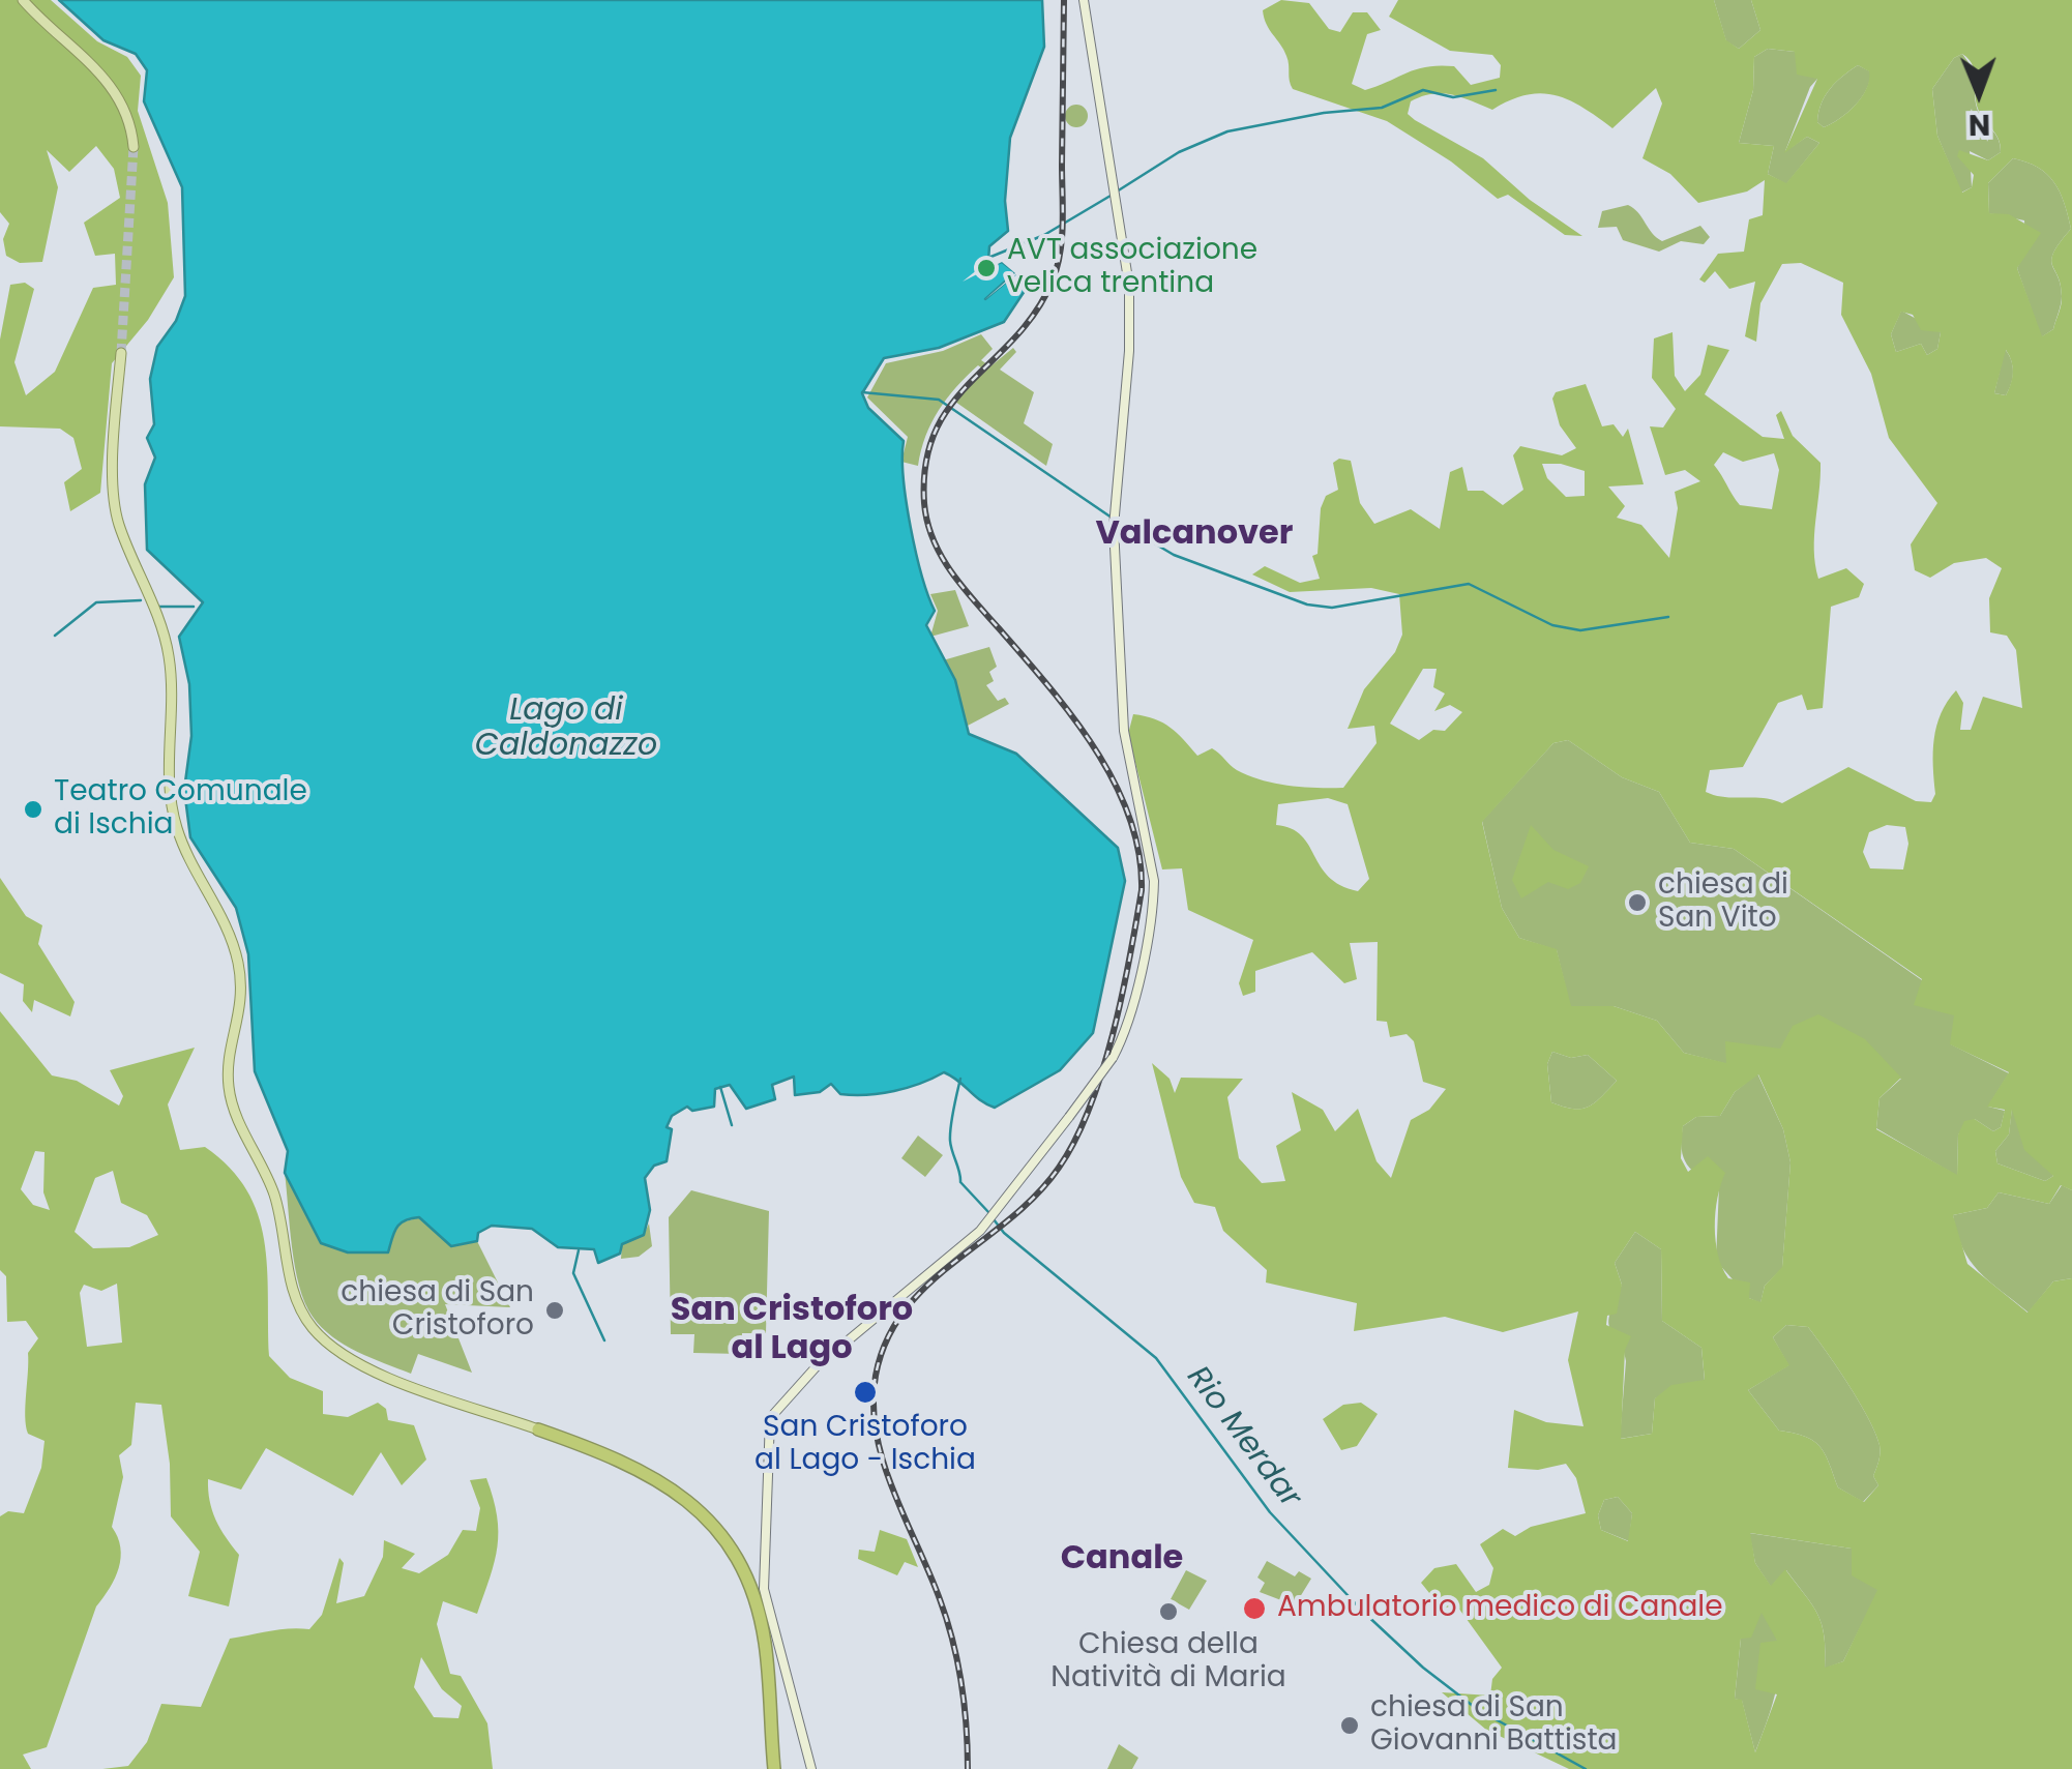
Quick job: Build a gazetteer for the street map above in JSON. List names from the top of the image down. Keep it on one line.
{"districts":["Valcanover","San Cristoforo al Lago","Canale"],"water":["Lago di Caldonazzo","Rio Merdar"],"places":["AVT associazione velica trentina","Teatro Comunale di Ischia","chiesa di San Vito","chiesa di San Cristoforo","San Cristoforo al Lago - Ischia","Ambulatorio medico di Canale","Chiesa della Natività di Maria","chiesa di San Giovanni Battista"],"north":"bottom"}
